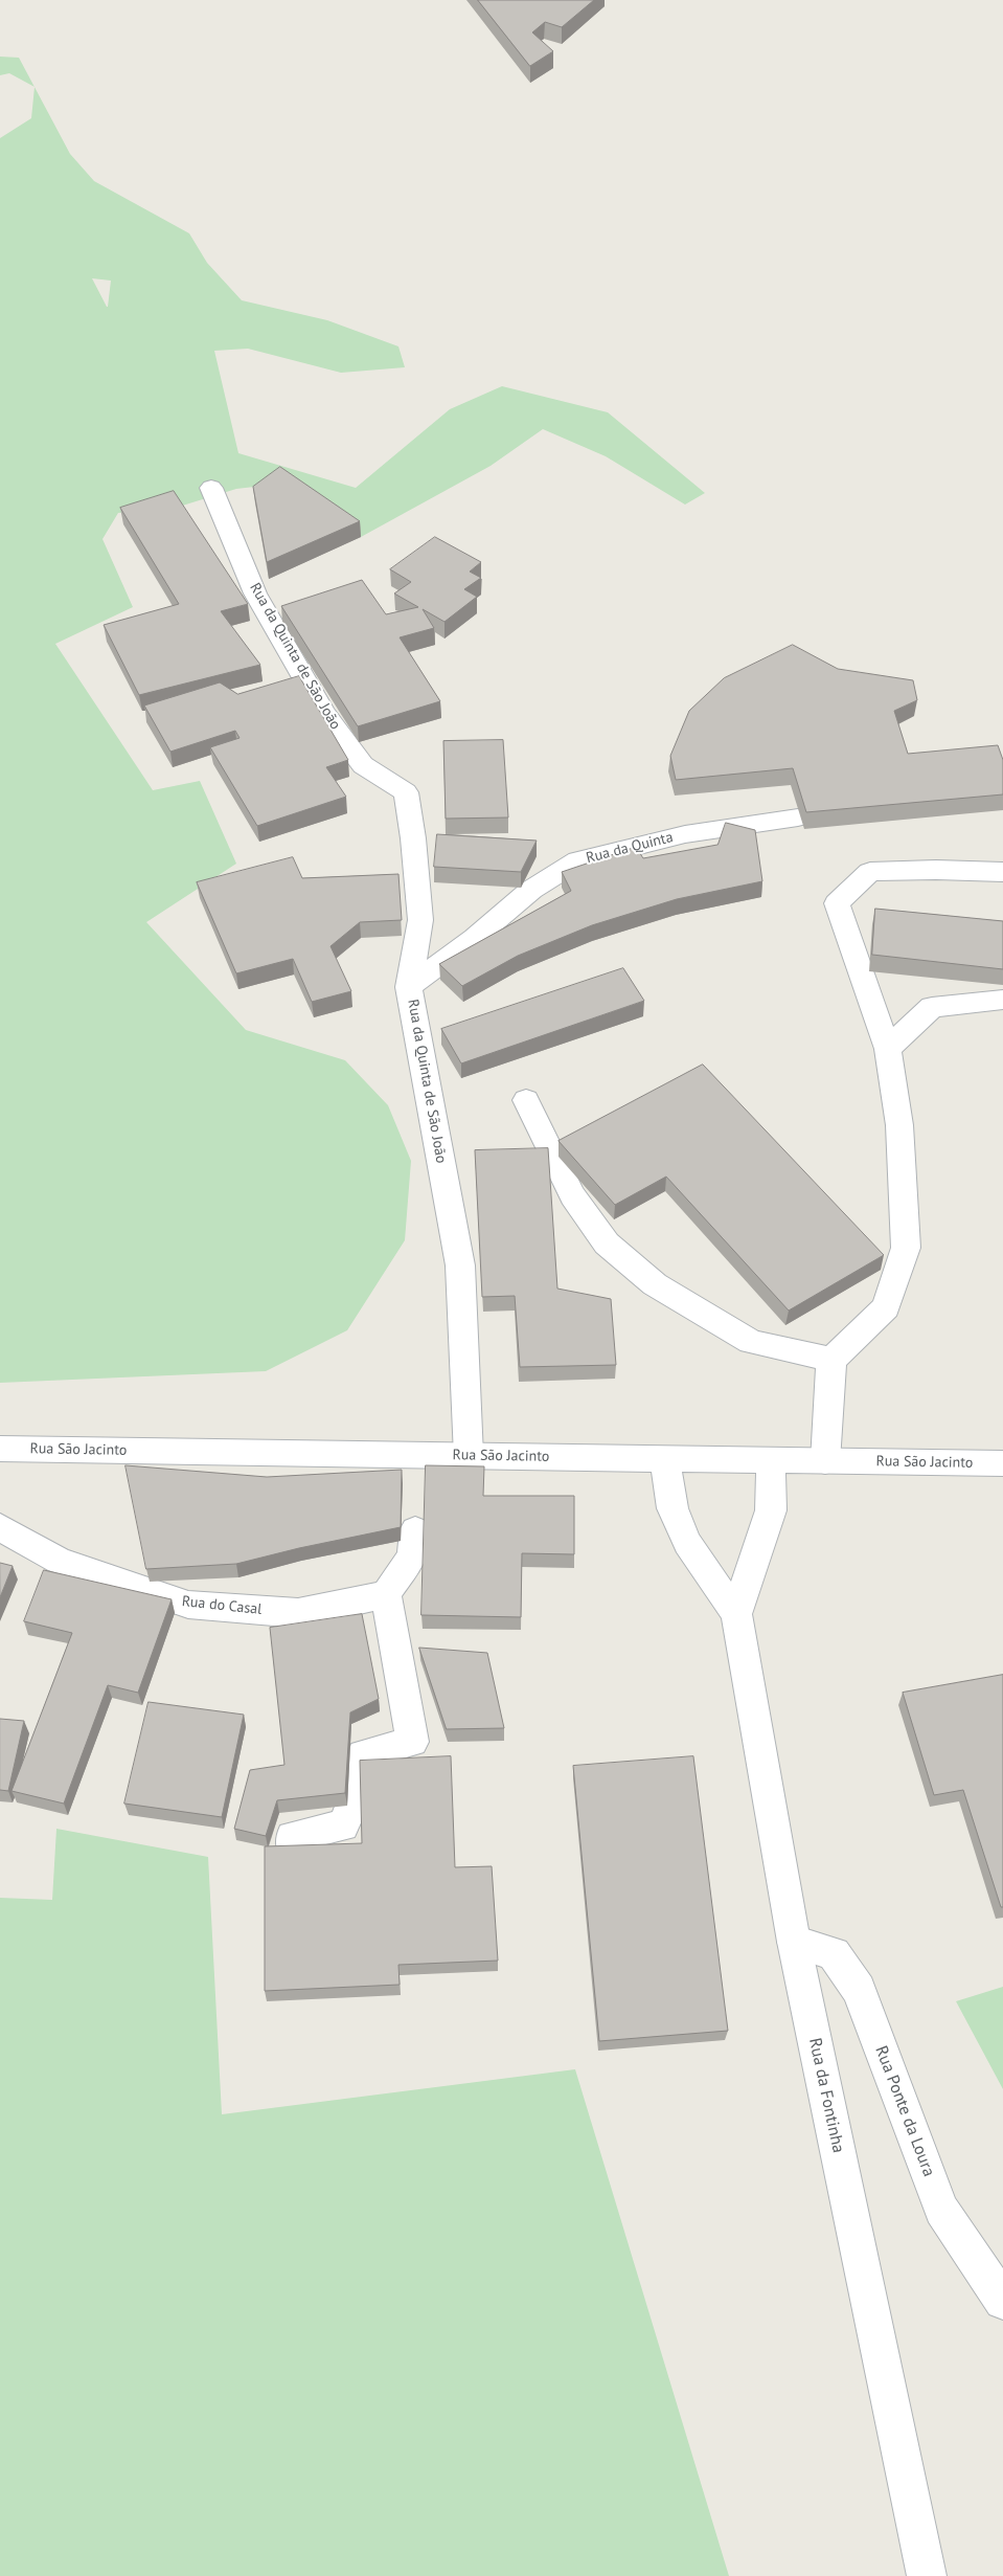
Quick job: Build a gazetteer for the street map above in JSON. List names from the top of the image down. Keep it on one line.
{"streets":{"street":["Rua da Quinta de São João","Rua da Quinta","Rua São Jacinto","Rua do Casal","Rua da Fontinha","Rua Ponte da Loura"]},"crossings":[["Rua da Quinta de São João","Rua da Quinta"],["Rua da Quinta de São João","Rua São Jacinto"],["Rua São Jacinto","Rua da Fontinha"],["Rua da Fontinha","Rua Ponte da Loura"]]}
